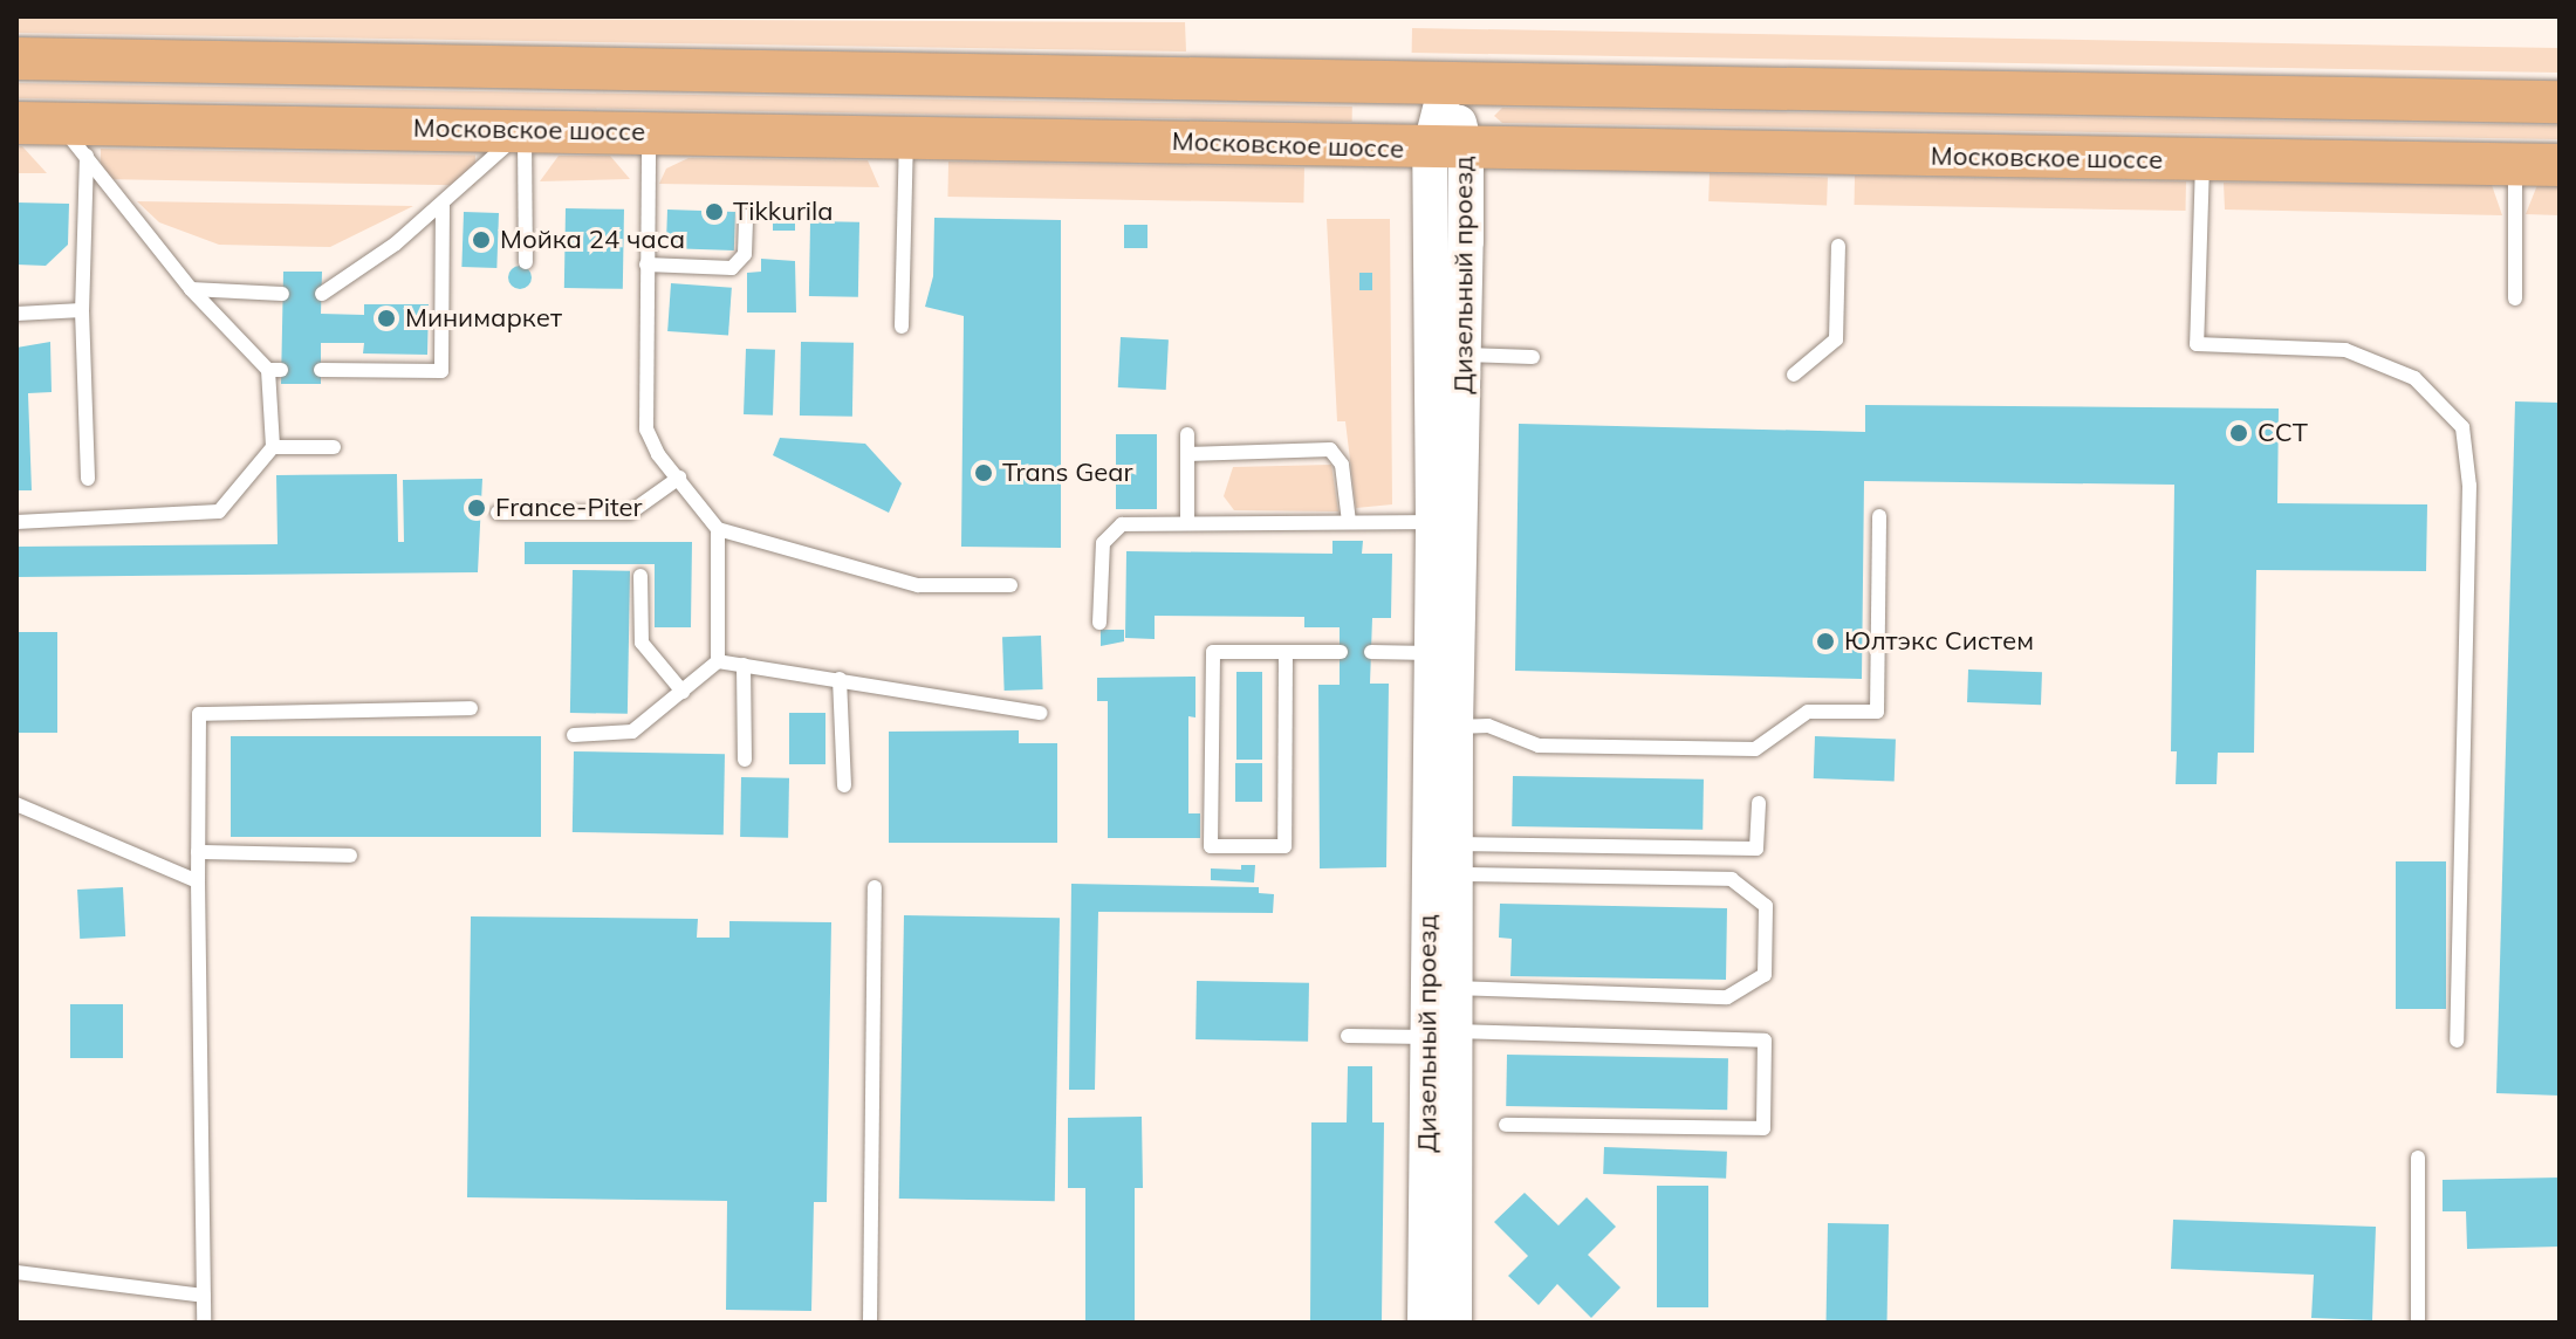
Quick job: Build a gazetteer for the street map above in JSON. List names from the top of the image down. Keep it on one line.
{"streets":{"main road":["Московское шоссе"],"street":["Дизельный проезд"]},"crossings":[["Московское шоссе","Дизельный проезд"]],"places":["Tikkurila","Мойка 24 часа","Минимаркет","ССТ","Trans Gear","France-Piter","Юлтэкс Систем"]}
